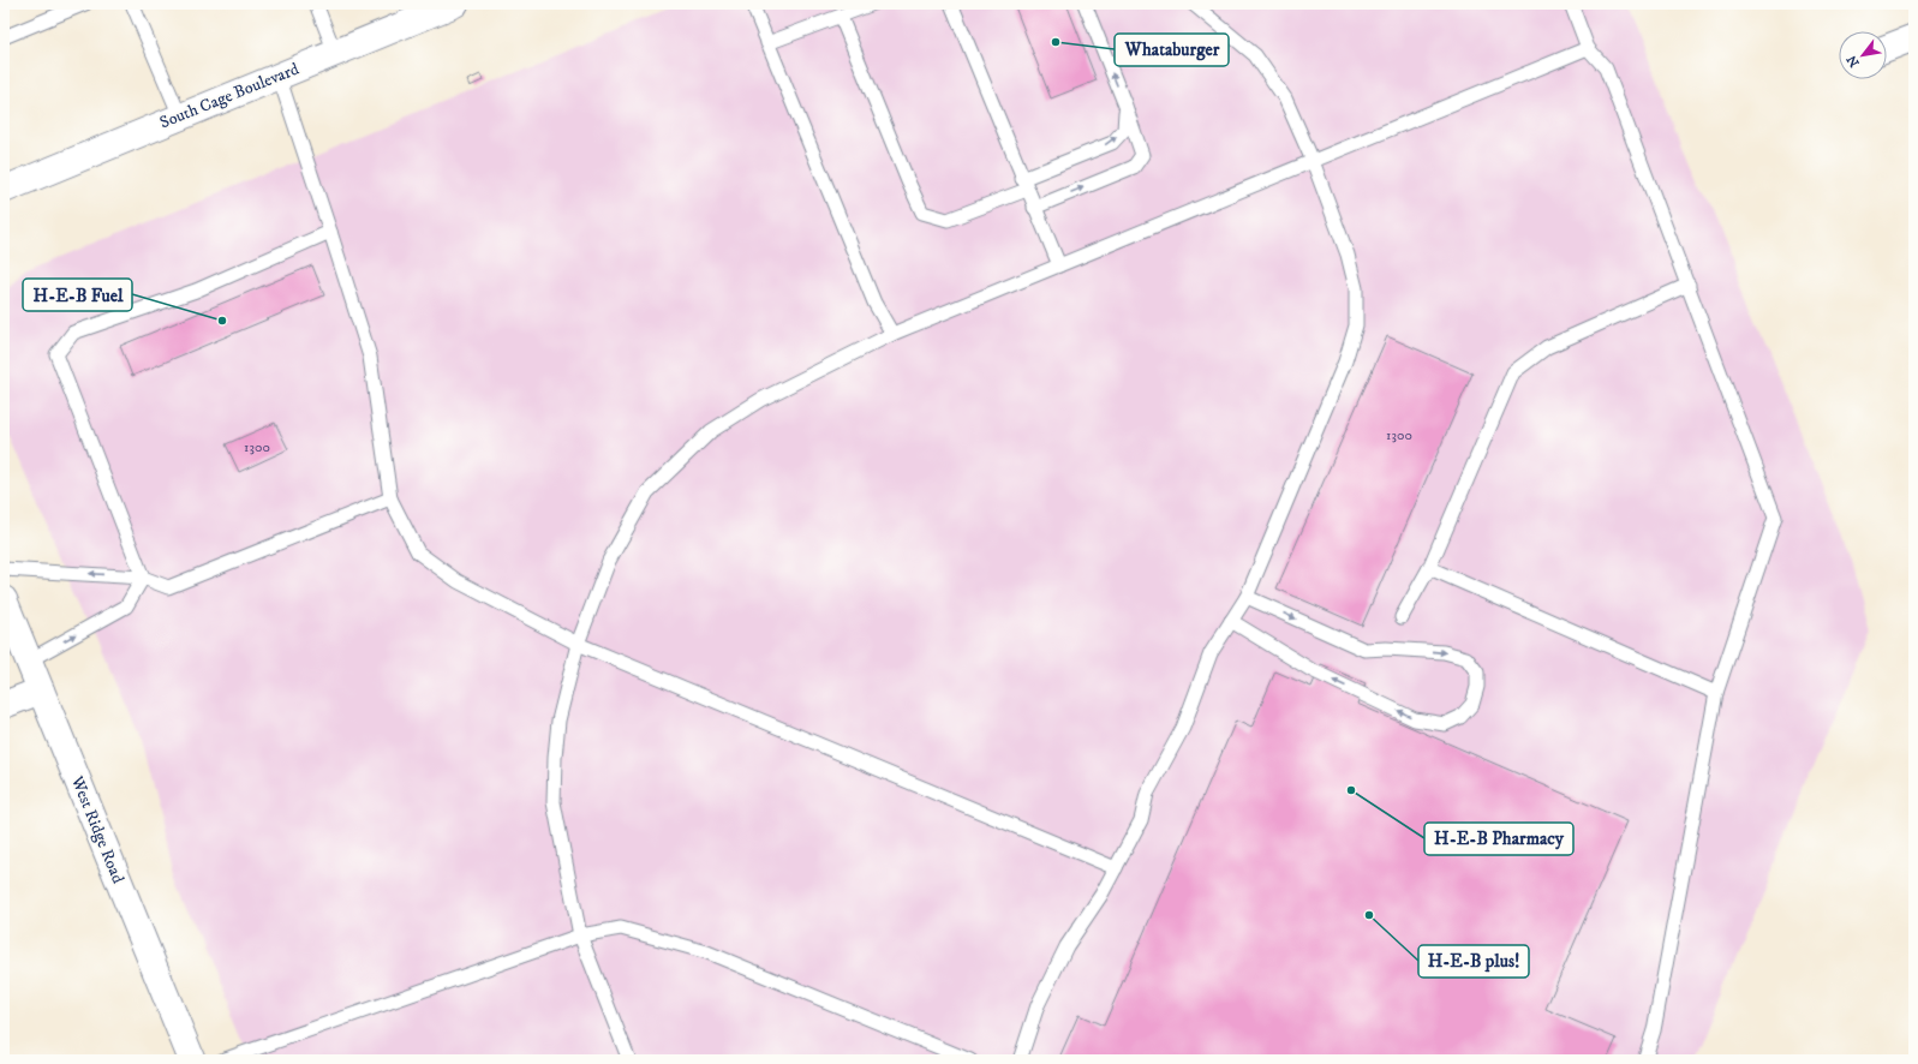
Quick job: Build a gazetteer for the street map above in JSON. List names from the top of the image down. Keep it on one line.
{"streets":{"main road":["South Cage Boulevard","West Ridge Road"]},"places":["Whataburger","H-E-B Fuel","H-E-B Pharmacy","H-E-B plus!"],"house_numbers":["1300","1300"],"north":"bottom left"}
